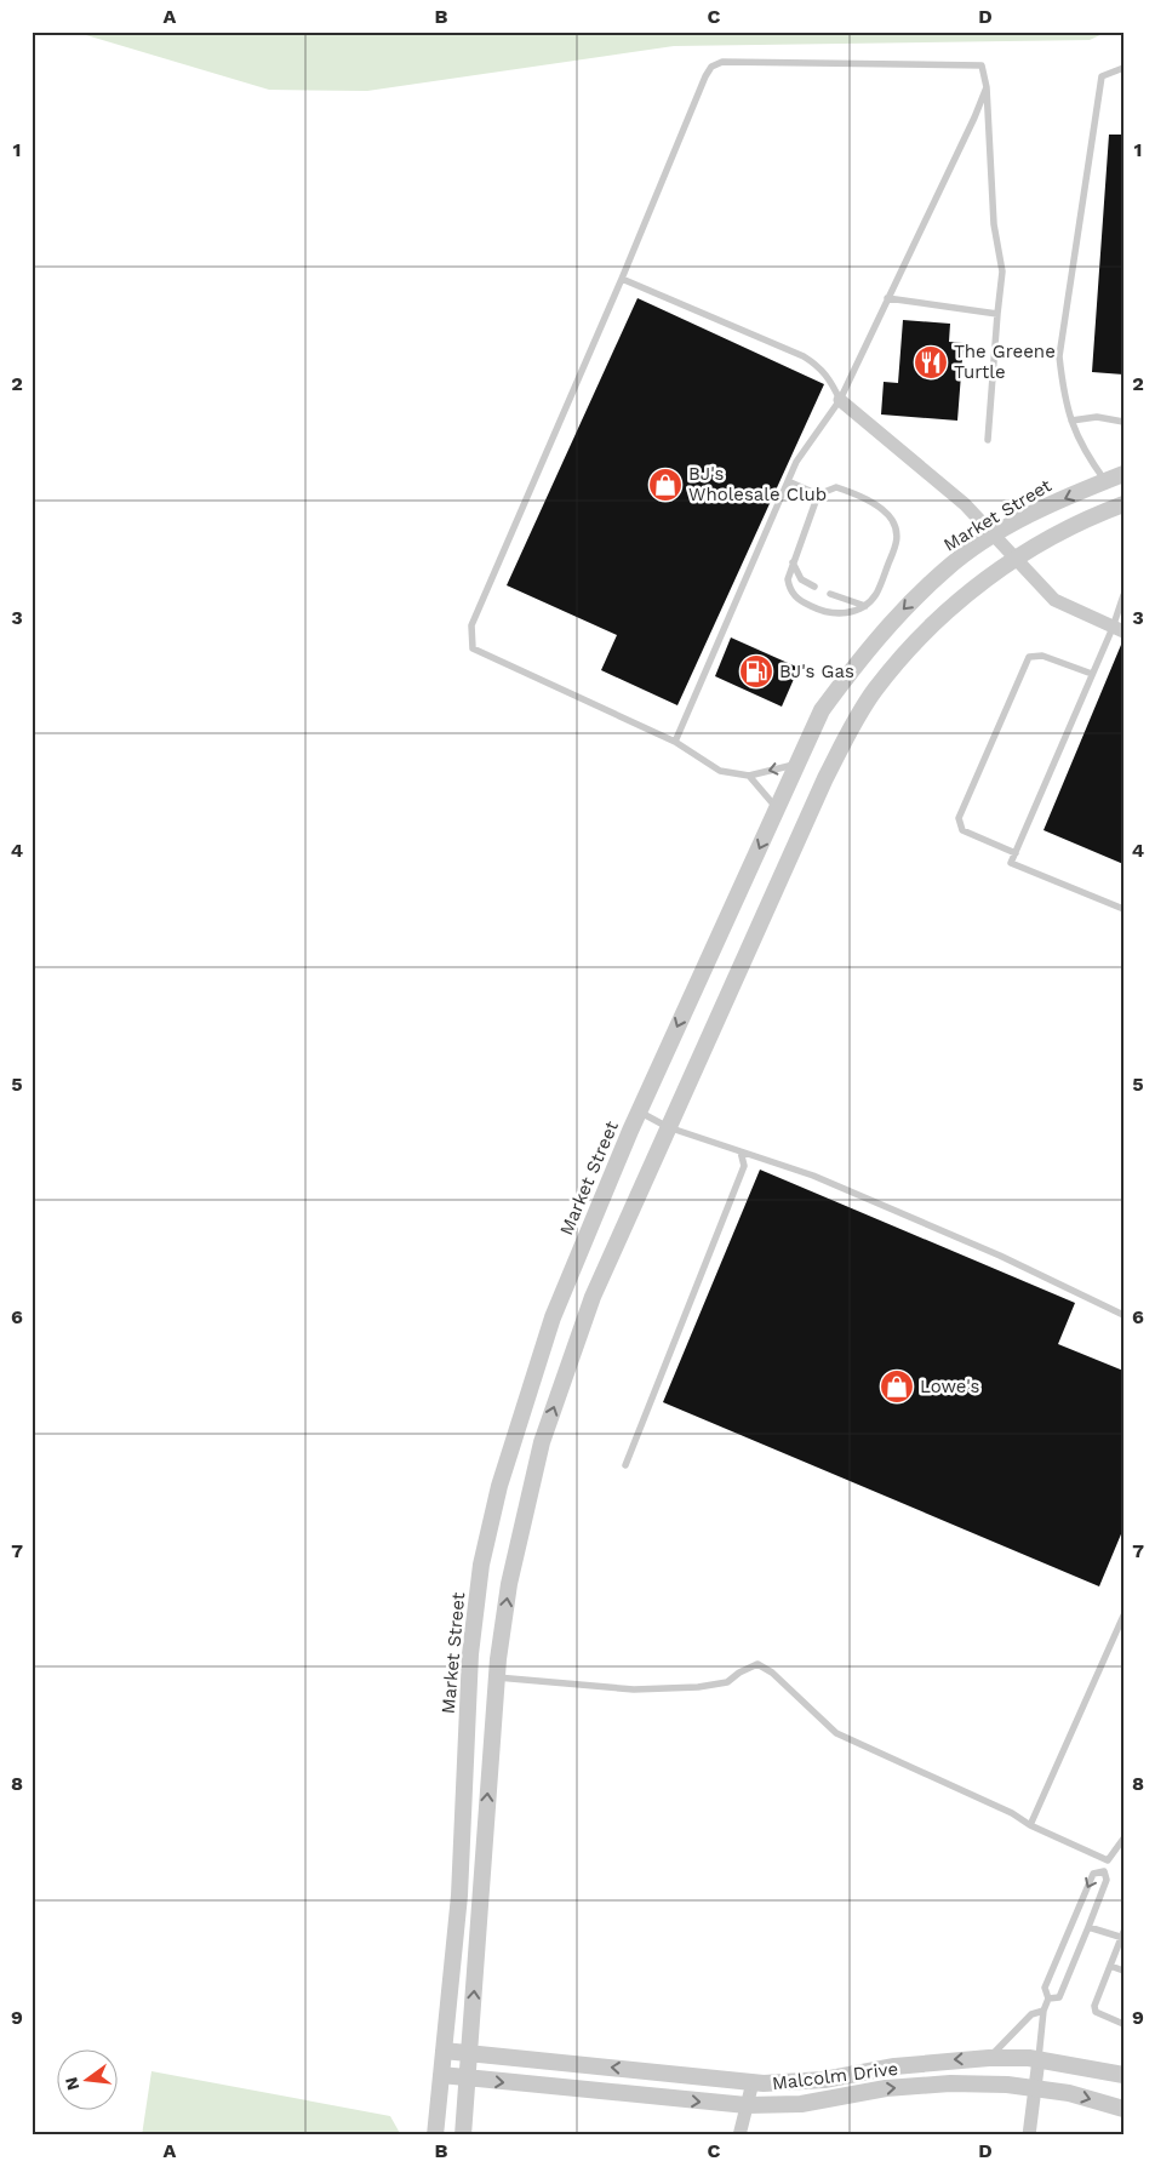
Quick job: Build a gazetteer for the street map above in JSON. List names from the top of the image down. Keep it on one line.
{"streets":{"street":["Market Street","Malcolm Drive"]},"crossings":[["Market Street","Malcolm Drive"]],"places":{"restaurant":["The Greene Turtle"],"shop":["BJ's Wholesale Club","Lowe's"],"fuel station":["BJ's Gas"]},"north":"left","grid":{"columns":["A","B","C","D"],"rows":["1","2","3","4","5","6","7","8","9"]}}
